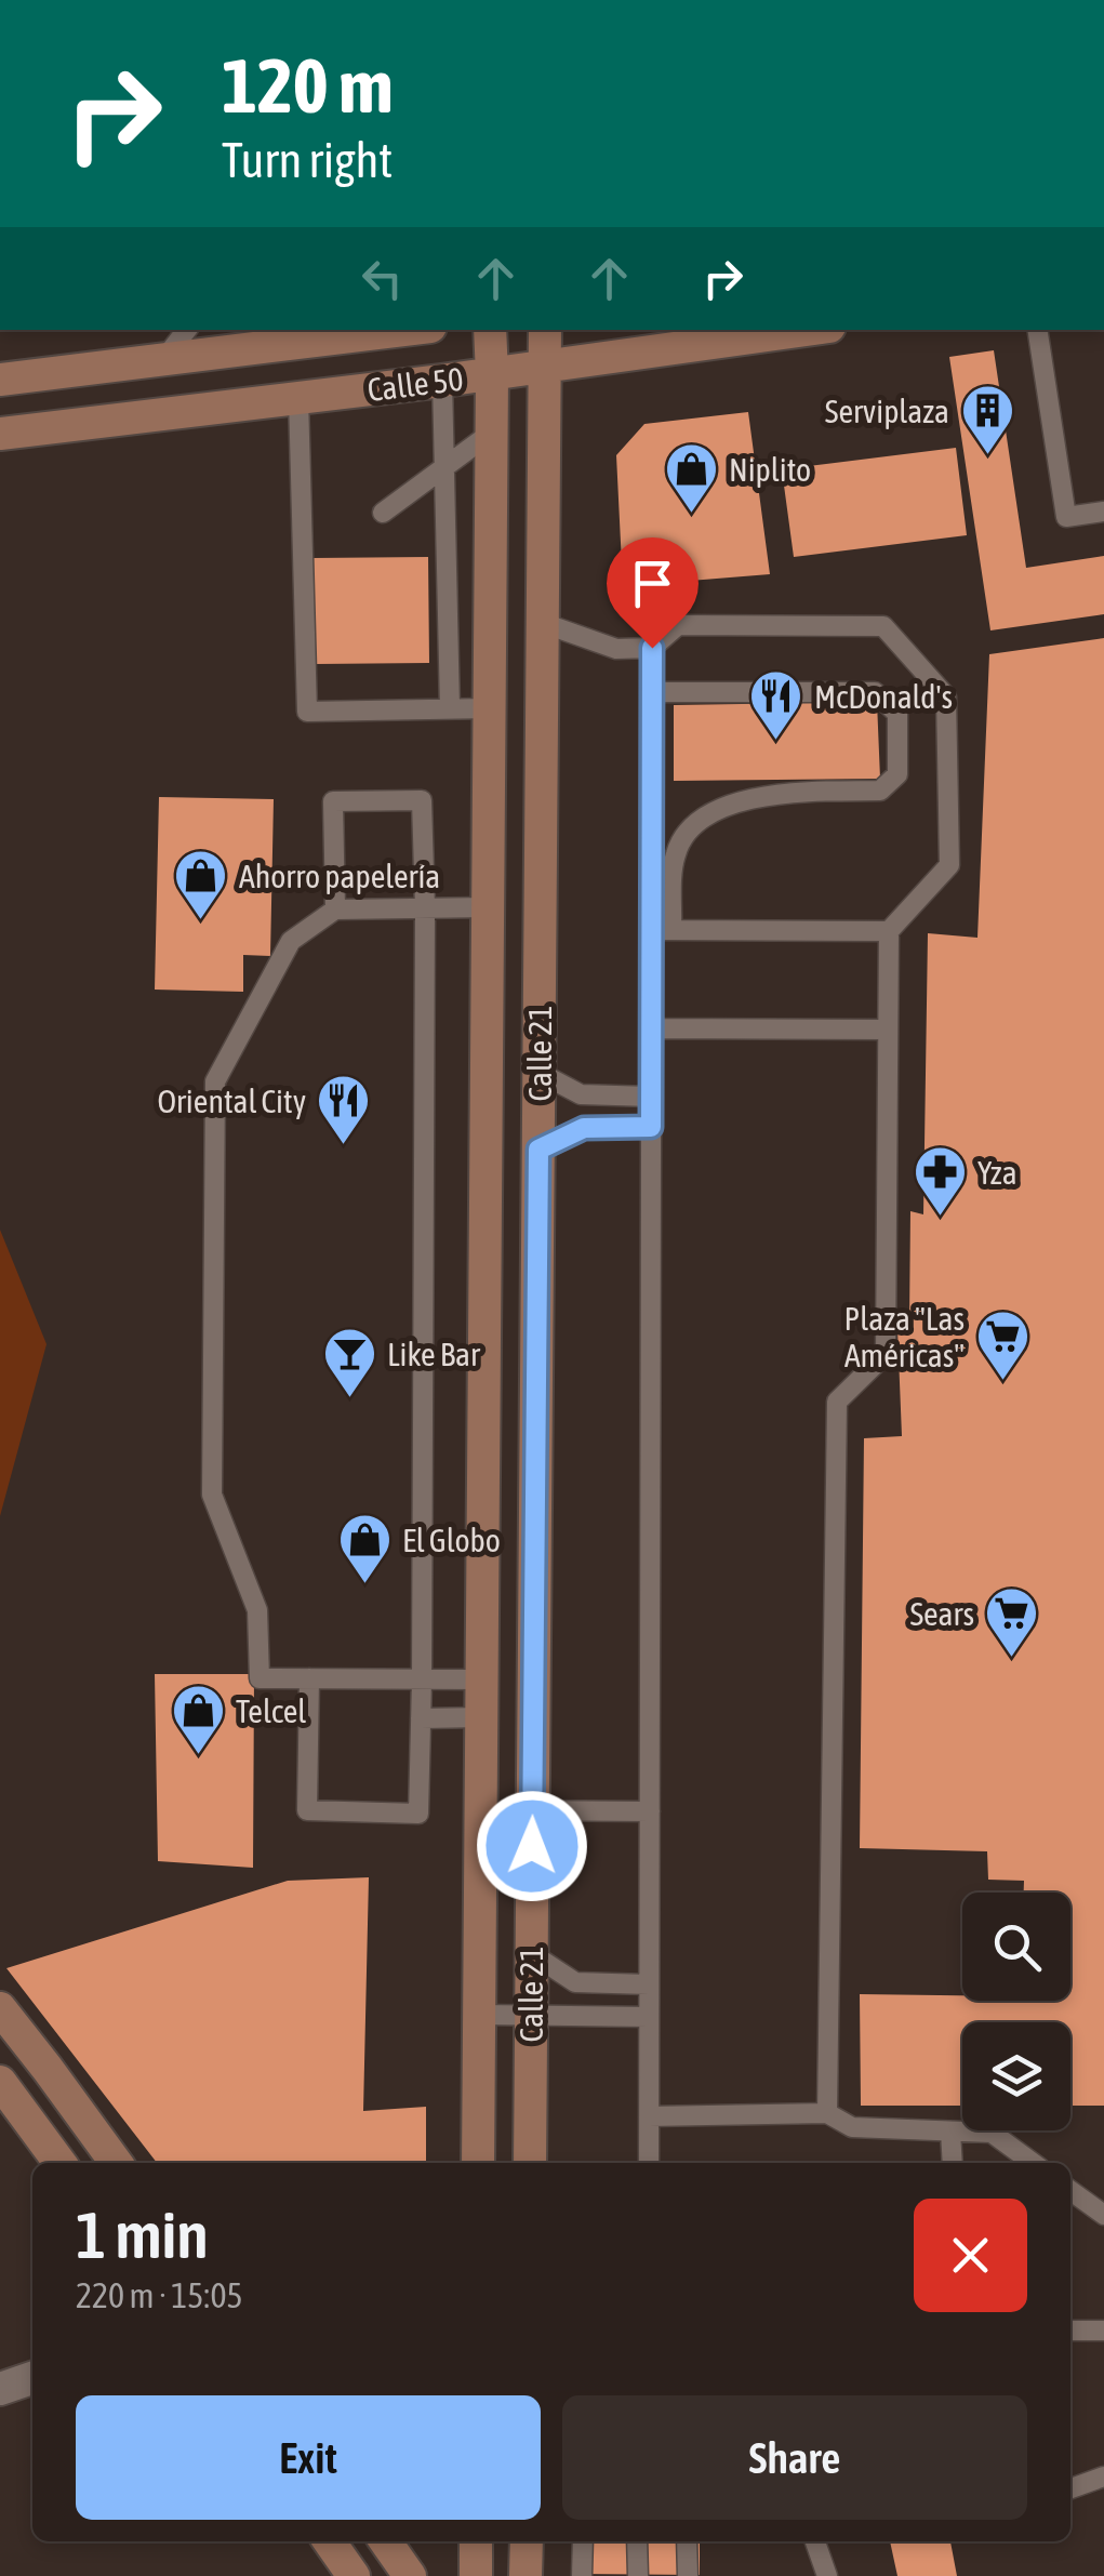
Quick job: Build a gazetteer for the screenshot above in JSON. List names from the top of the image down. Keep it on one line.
{"streets":{"street":["Calle 50","Calle 21"]},"crossings":[["Calle 50","Calle 21"]],"places":{"building":["Serviplaza"],"shop":["Niplito","Ahorro papelería","El Globo","Telcel"],"restaurant":["McDonald's","Oriental City"],"pharmacy":["Yza"],"supermarket":["Plaza \"Las Américas\"","Sears"],"bar":["Like Bar"]},"page":{"turn":["120 m","Turn right"],"heading":["1 min","220 m · 15:05"],"buttons":["Exit","Share"]}}
